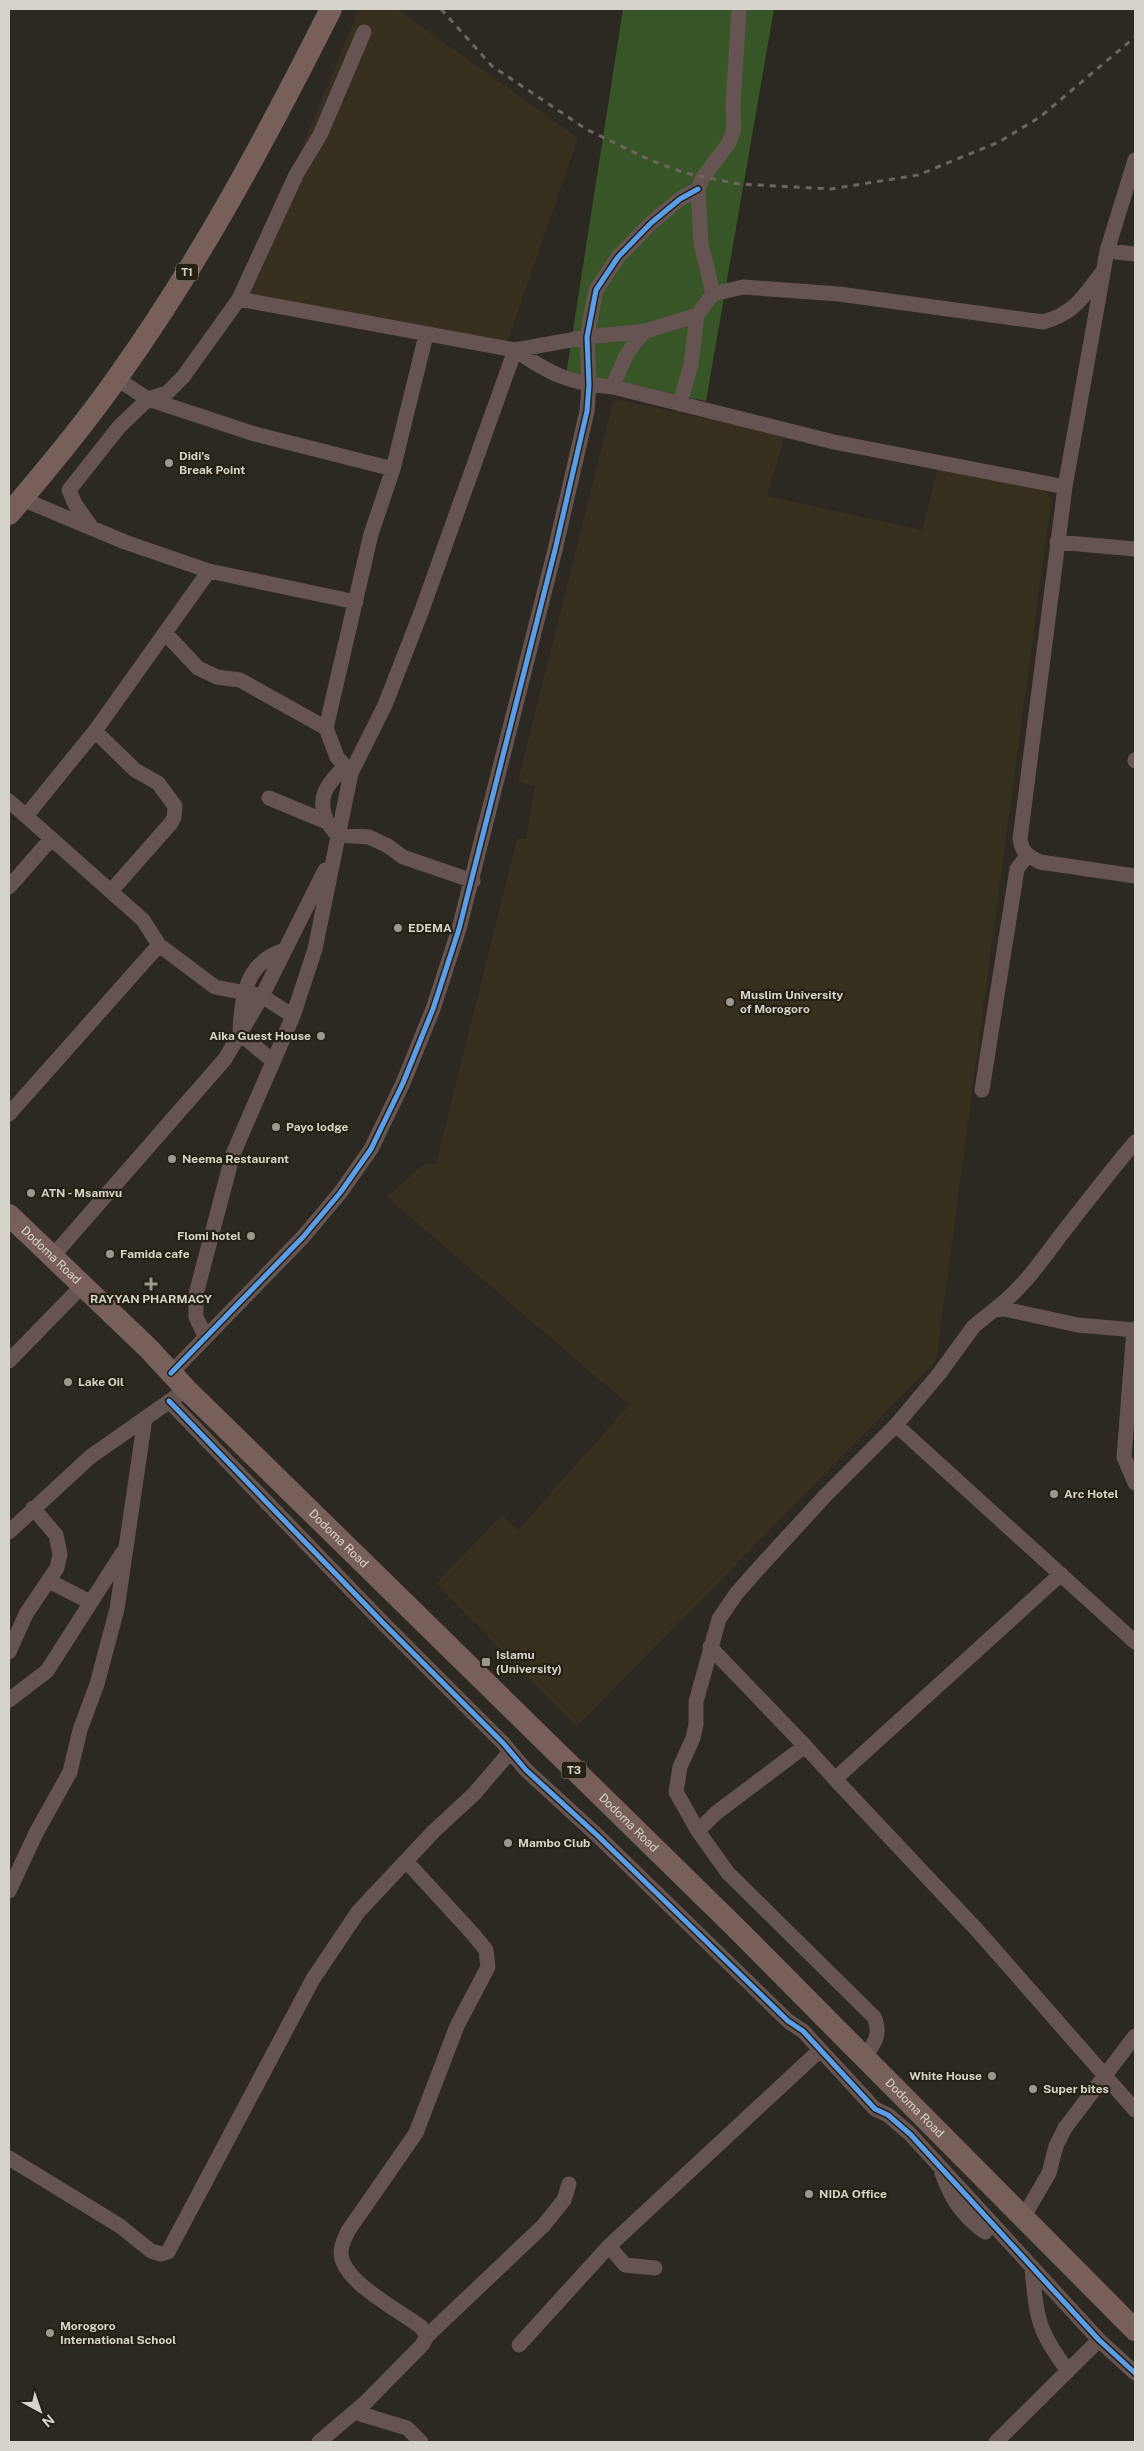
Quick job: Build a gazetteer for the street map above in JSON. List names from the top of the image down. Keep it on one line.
{"streets":{"highway":["T1","Dodoma Road","T3"]},"places":{"other":["Didi's Break Point","EDEMA","Muslim University of Morogoro","Aika Guest House","Payo lodge","Neema Restaurant","ATN - Msamvu","Flomi hotel","Famida cafe","Lake Oil","Arc Hotel","Mambo Club","White House","Super bites","NIDA Office","Morogoro International School"],"health":["RAYYAN PHARMACY"],"transit":["Islamu (University)"]},"north":"bottom right"}
